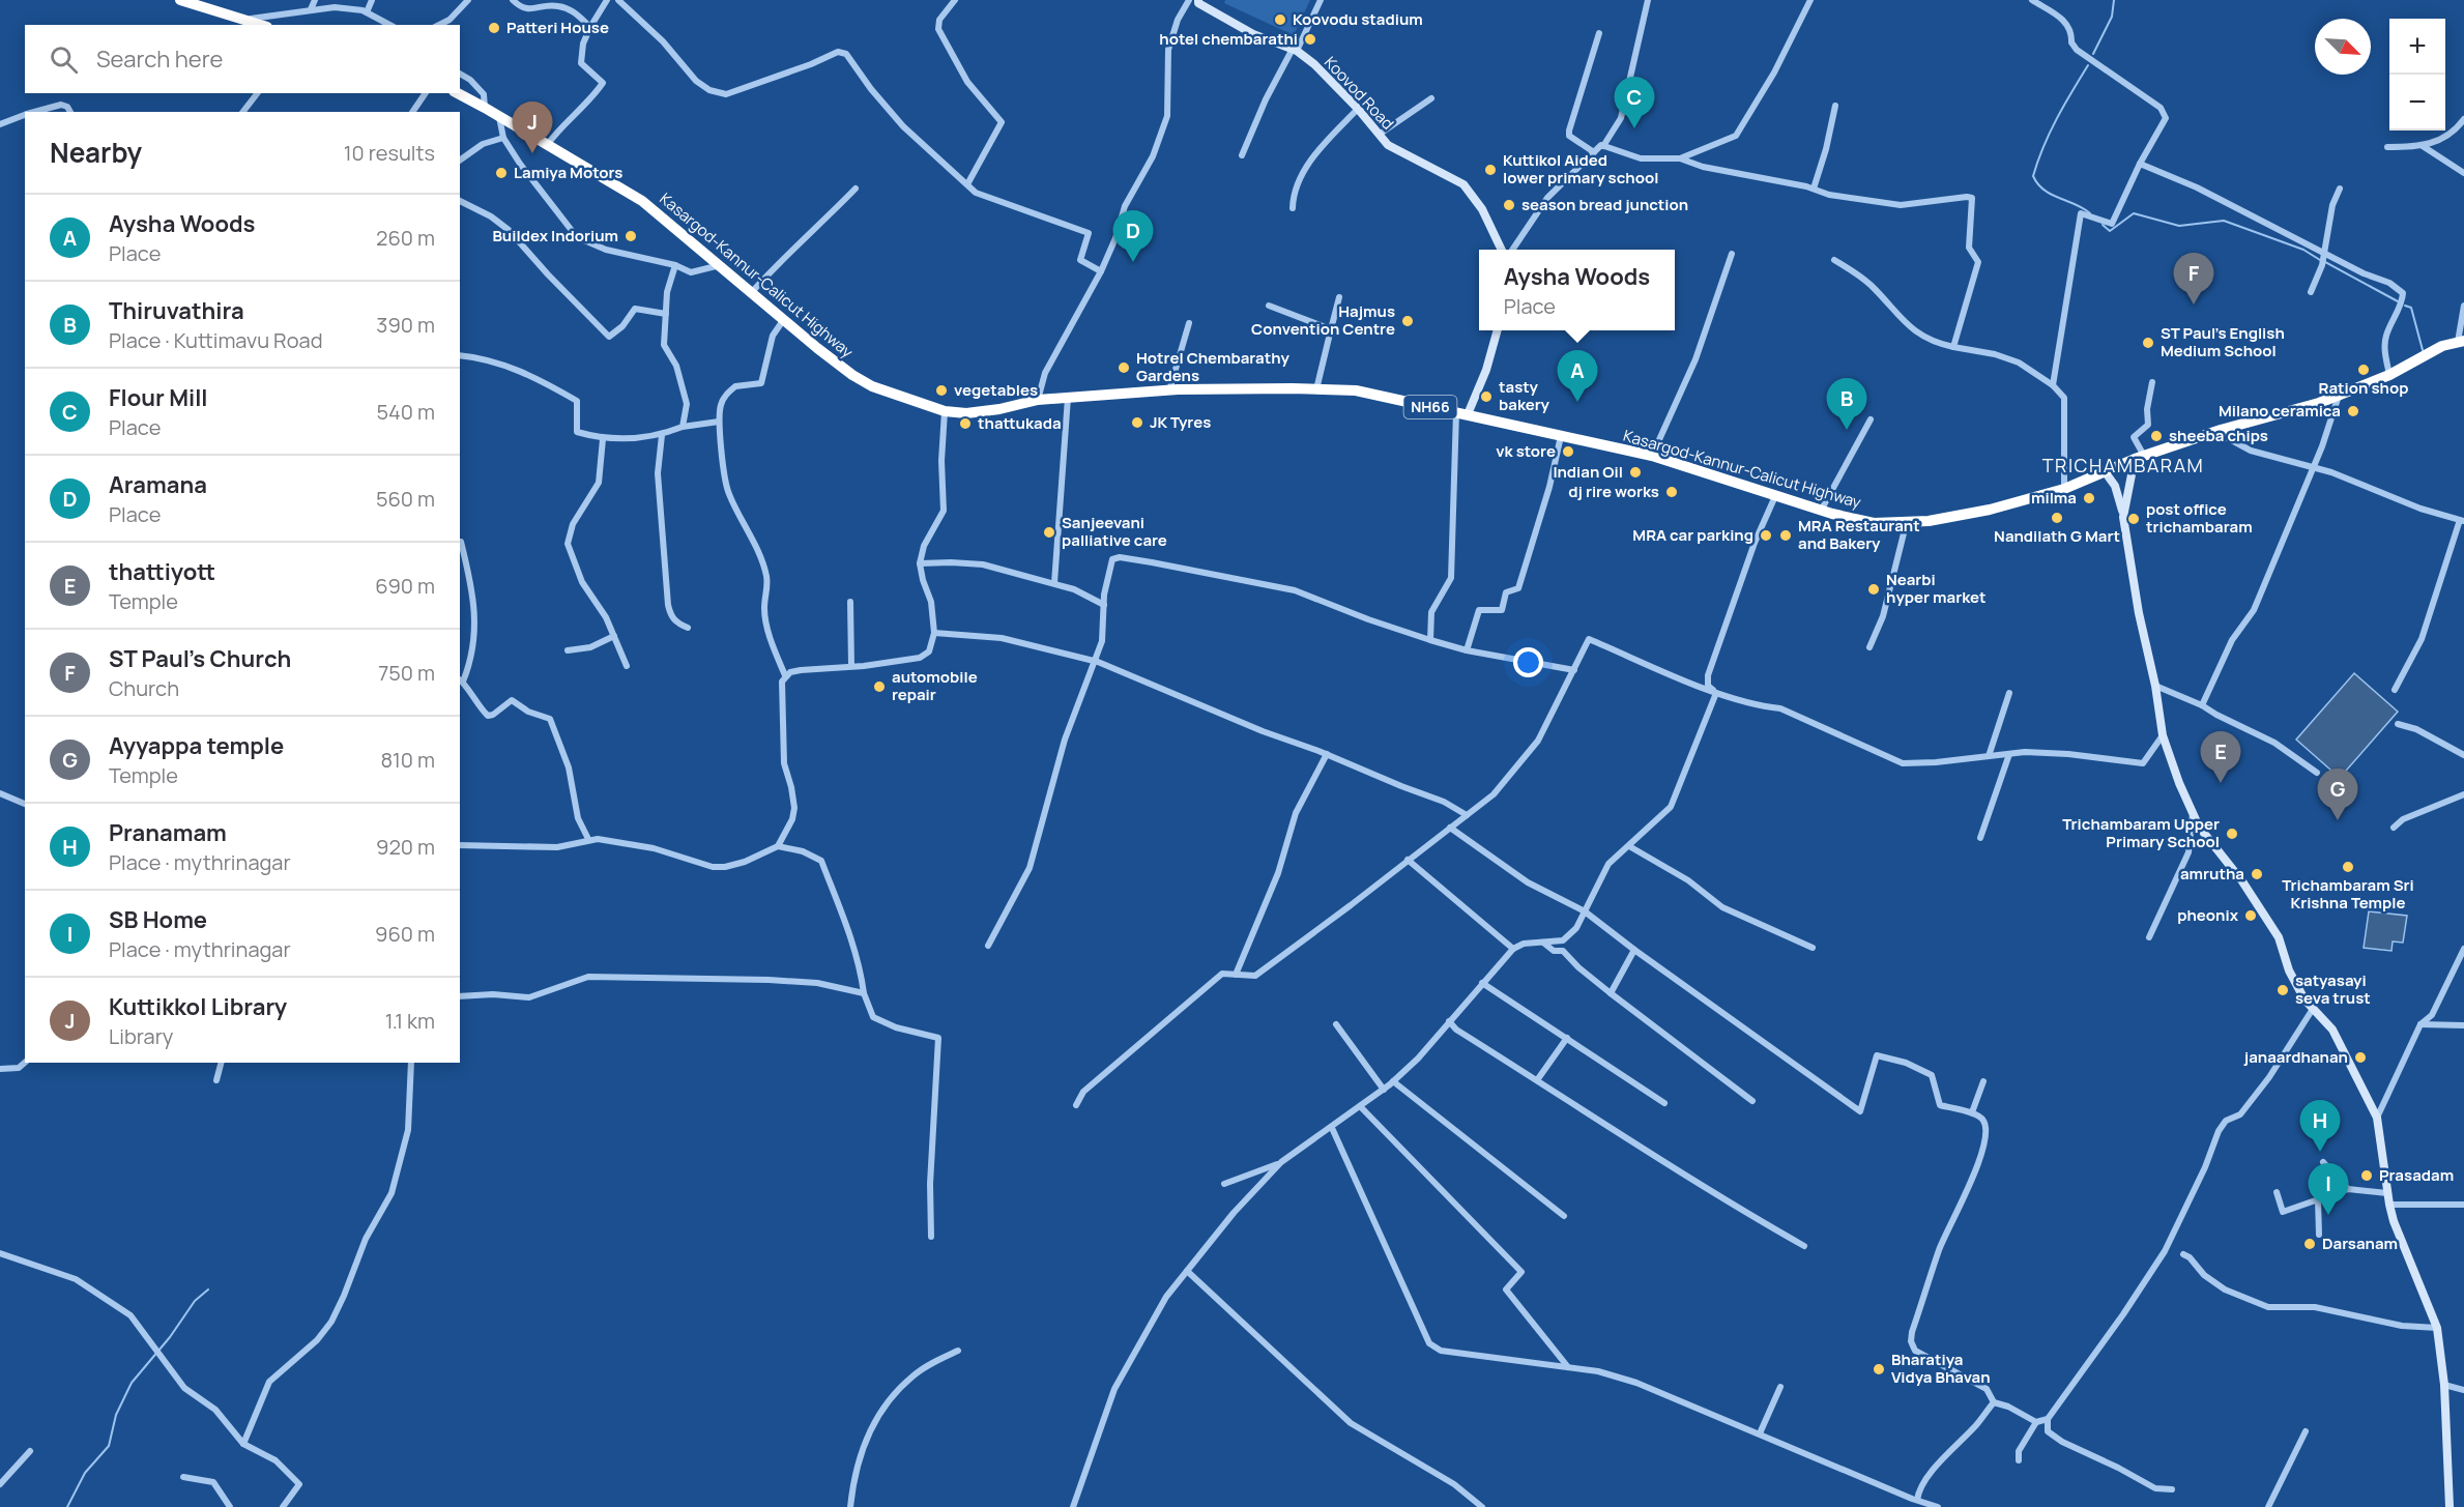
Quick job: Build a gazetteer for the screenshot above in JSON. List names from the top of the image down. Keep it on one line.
{"streets":{"highway":["Kasargod-Kannur-Calicut Highway","NH66"],"main road":["Koovod Road"]},"districts":["TRICHAMBARAM"],"places":["Koovodu stadium","Patteri House","hotel chembarathi","Kuttikol Aided lower primary school","Lamiya Motors","season bread junction","Buildex Indorium","Hajmus Convention Centre","ST Paul's English Medium School","Hotrel Chembarathy Gardens","Ration shop","vegetables","tasty bakery","Milano ceramica","JK Tyres","thattukada","sheeba chips","vk store","Indian Oil","dj rire works","milma","Nandilath G Mart","post office trichambaram","Sanjeevani palliative care","MRA car parking","MRA Restaurant and Bakery","Nearbi hyper market","automobile repair","Trichambaram Upper Primary School","Trichambaram Sri Krishna Temple","amrutha","pheonix","satyasayi seva trust","janaardhanan","Prasadam","Darsanam","Bharatiya Vidya Bhavan"],"north":"bottom right","page":{"map_buttons":["+","−"],"search":"Search here","pins":["C","J","D","F","A","B","E","G","H","I"],"heading":["Nearby","10 results"],"list":[{"mark":"A","name":"Aysha Woods","note":"Place","value":"260 m"},{"mark":"B","name":"Thiruvathira","note":"Place · Kuttimavu Road","value":"390 m"},{"mark":"C","name":"Flour Mill","note":"Place","value":"540 m"},{"mark":"D","name":"Aramana","note":"Place","value":"560 m"},{"mark":"E","name":"thattiyott","note":"Temple","value":"690 m"},{"mark":"F","name":"ST Paul's Church","note":"Church","value":"750 m"},{"mark":"G","name":"Ayyappa temple","note":"Temple","value":"810 m"},{"mark":"H","name":"Pranamam","note":"Place · mythrinagar","value":"920 m"},{"mark":"I","name":"SB Home","note":"Place · mythrinagar","value":"960 m"},{"mark":"J","name":"Kuttikkol Library","note":"Library","value":"1.1 km"}],"popup":["Aysha Woods","Place"]}}
